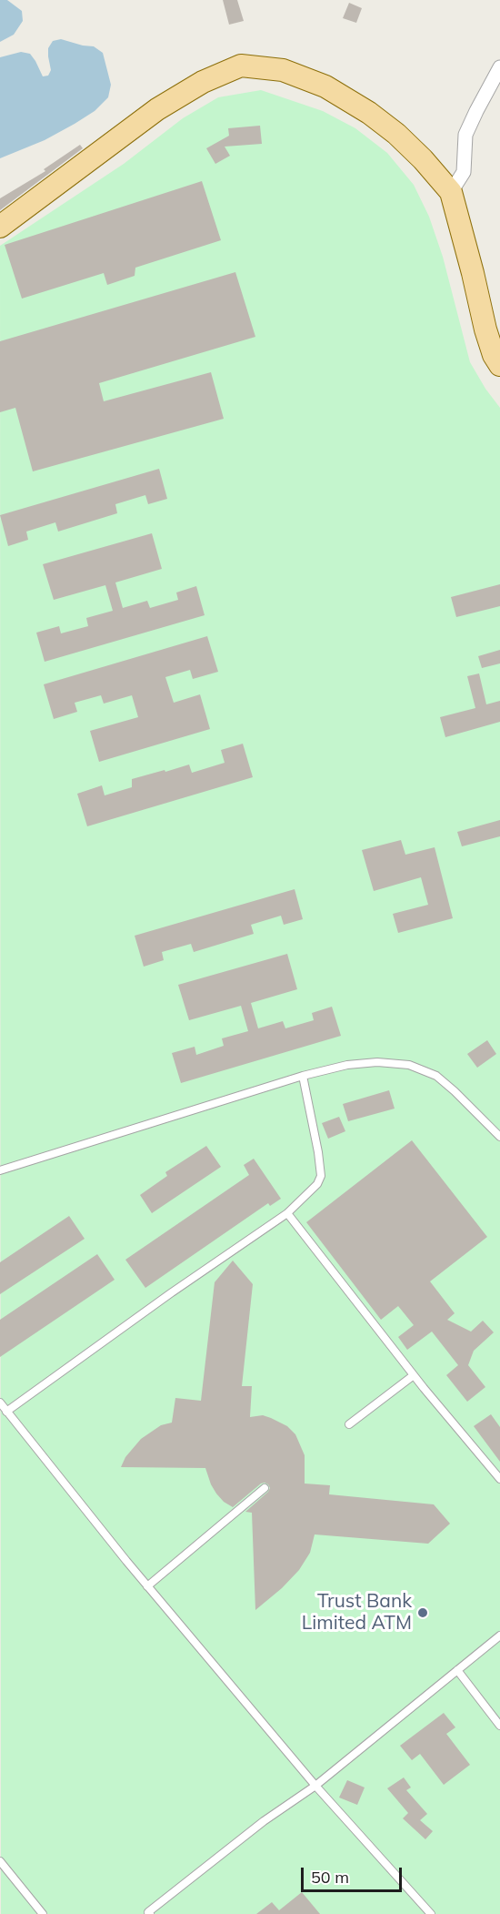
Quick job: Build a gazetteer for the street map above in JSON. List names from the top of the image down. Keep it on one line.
{"places":["Trust Bank Limited ATM"],"scale_bar":"50 m"}
